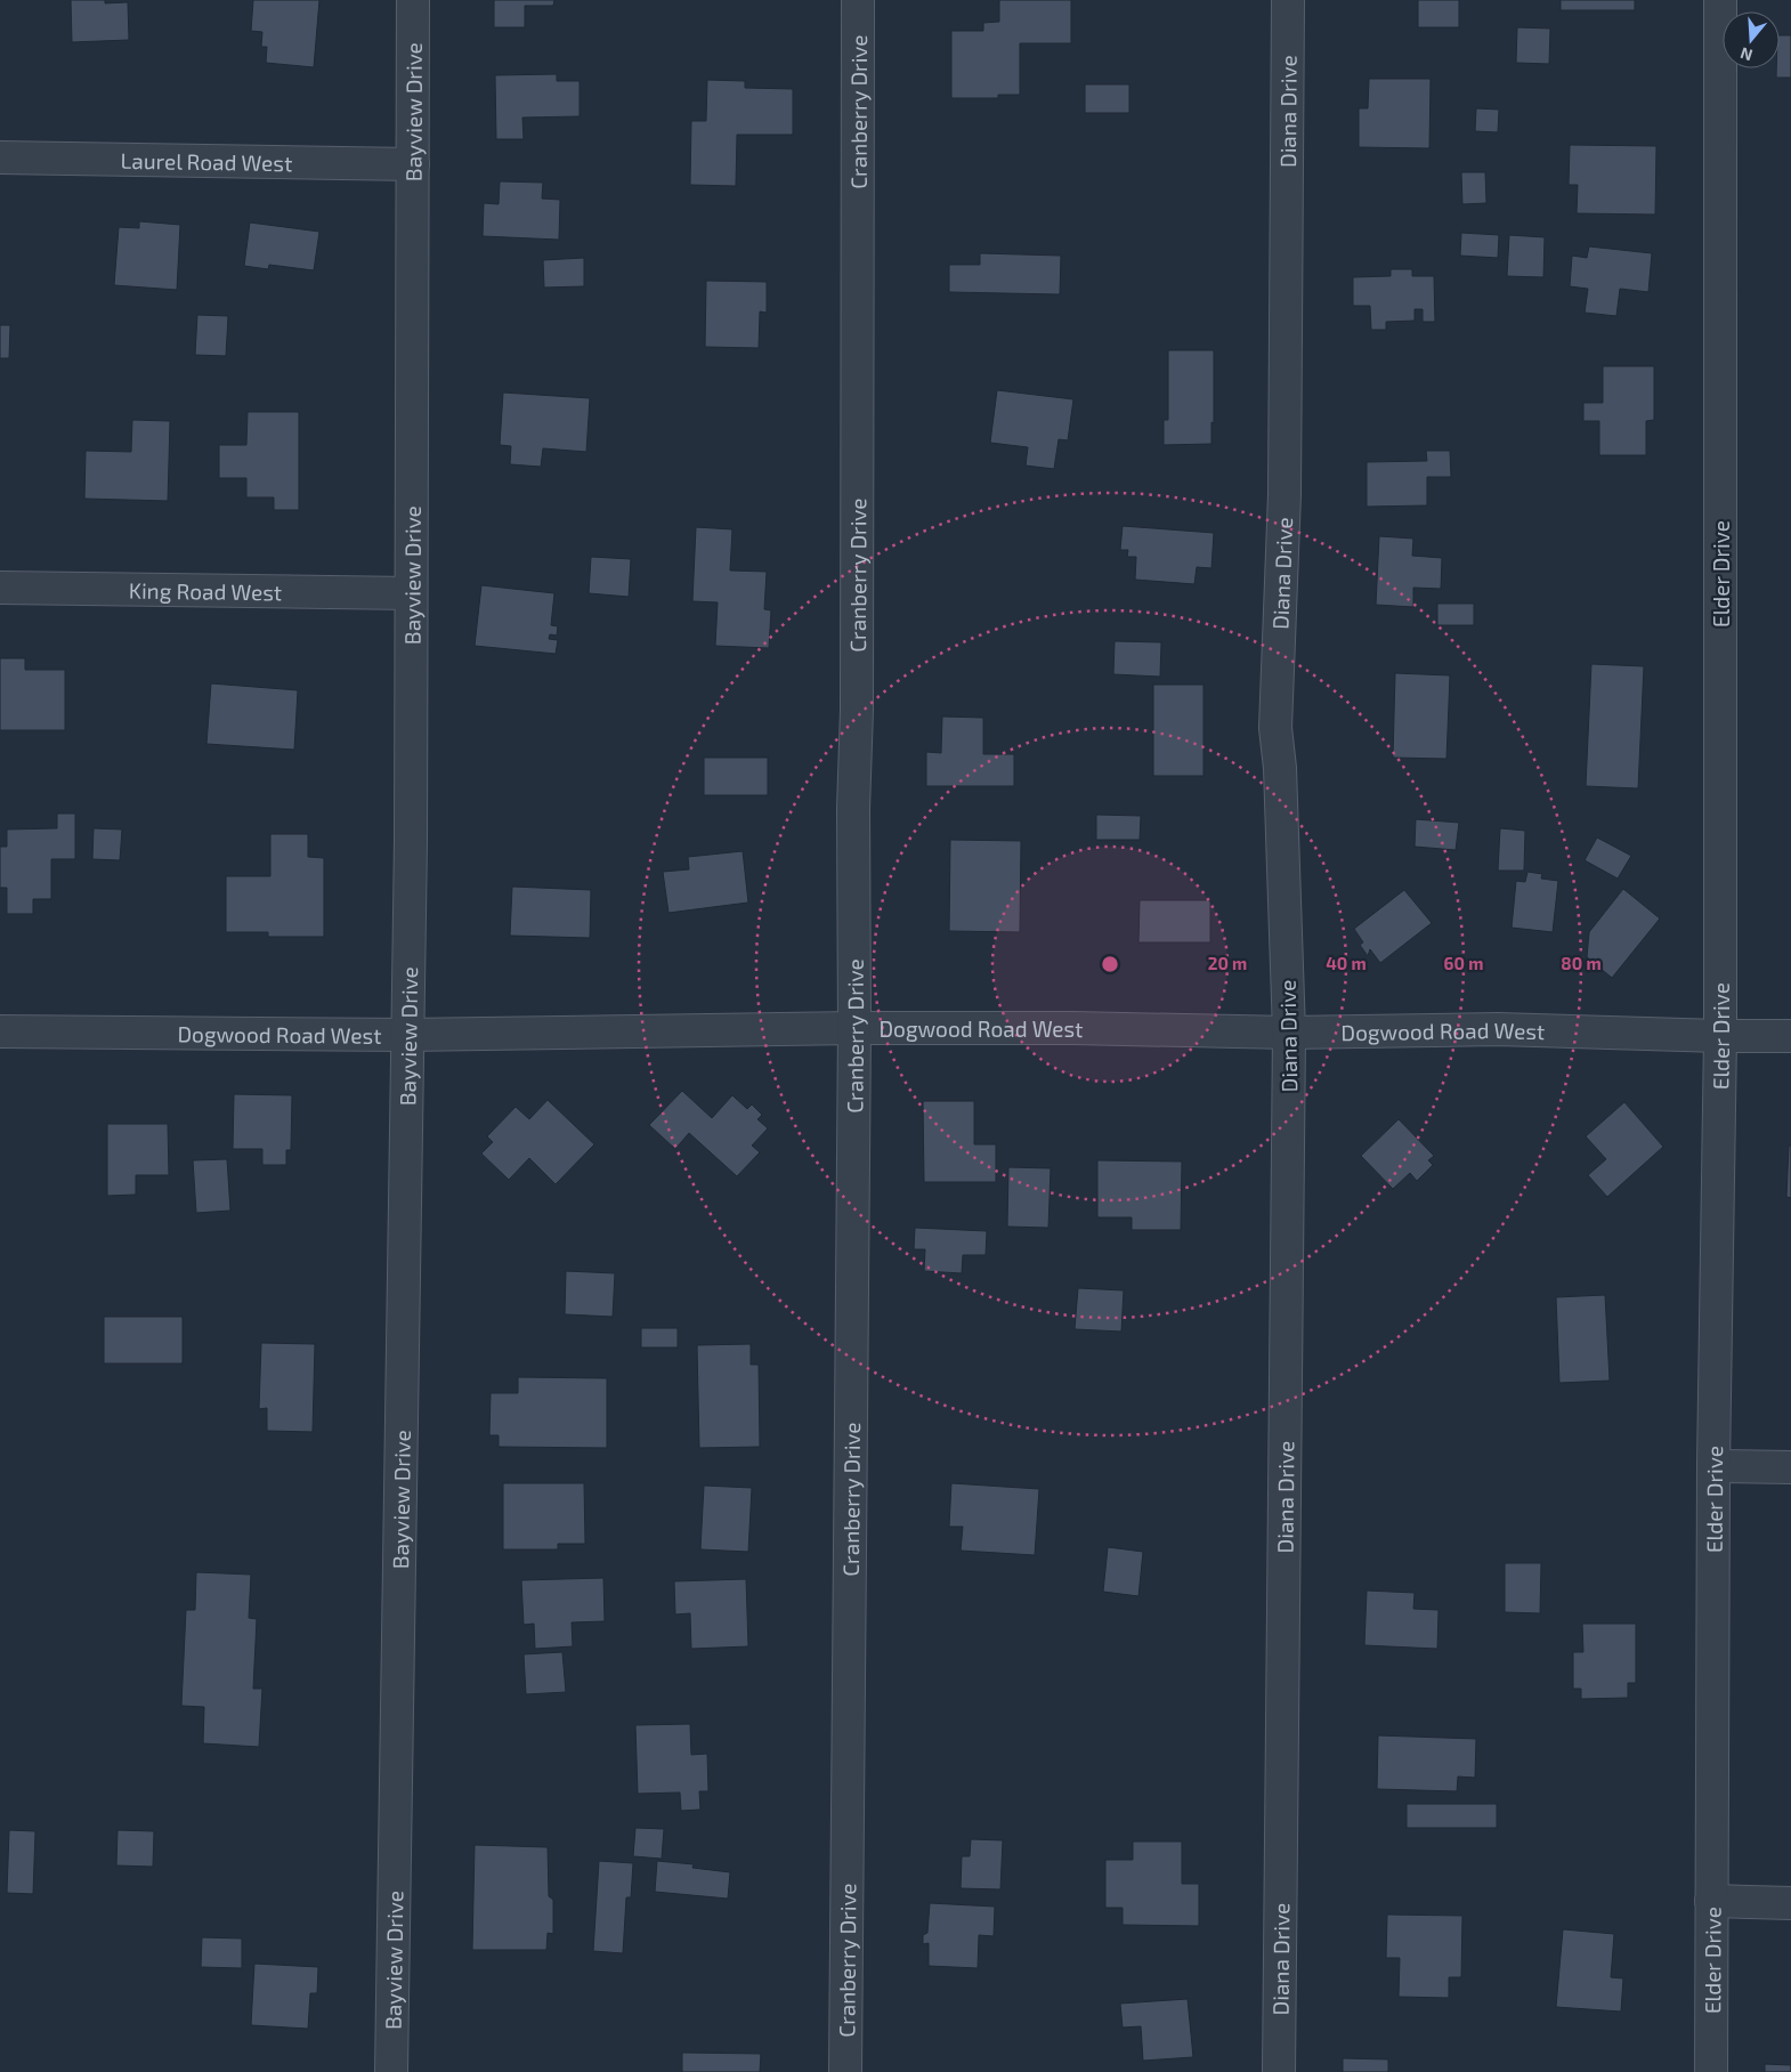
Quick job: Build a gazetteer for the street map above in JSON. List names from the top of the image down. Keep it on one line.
{"streets":{"street":["Bayview Drive","Cranberry Drive","Diana Drive","Laurel Road West","Elder Drive","King Road West","Dogwood Road West"]},"crossings":[["Bayview Drive","Laurel Road West"],["Bayview Drive","King Road West"],["Bayview Drive","Dogwood Road West"],["Cranberry Drive","Dogwood Road West"],["Diana Drive","Dogwood Road West"],["Elder Drive","Dogwood Road West"]],"north":"bottom","rings":["20 m","40 m","60 m","80 m"]}
